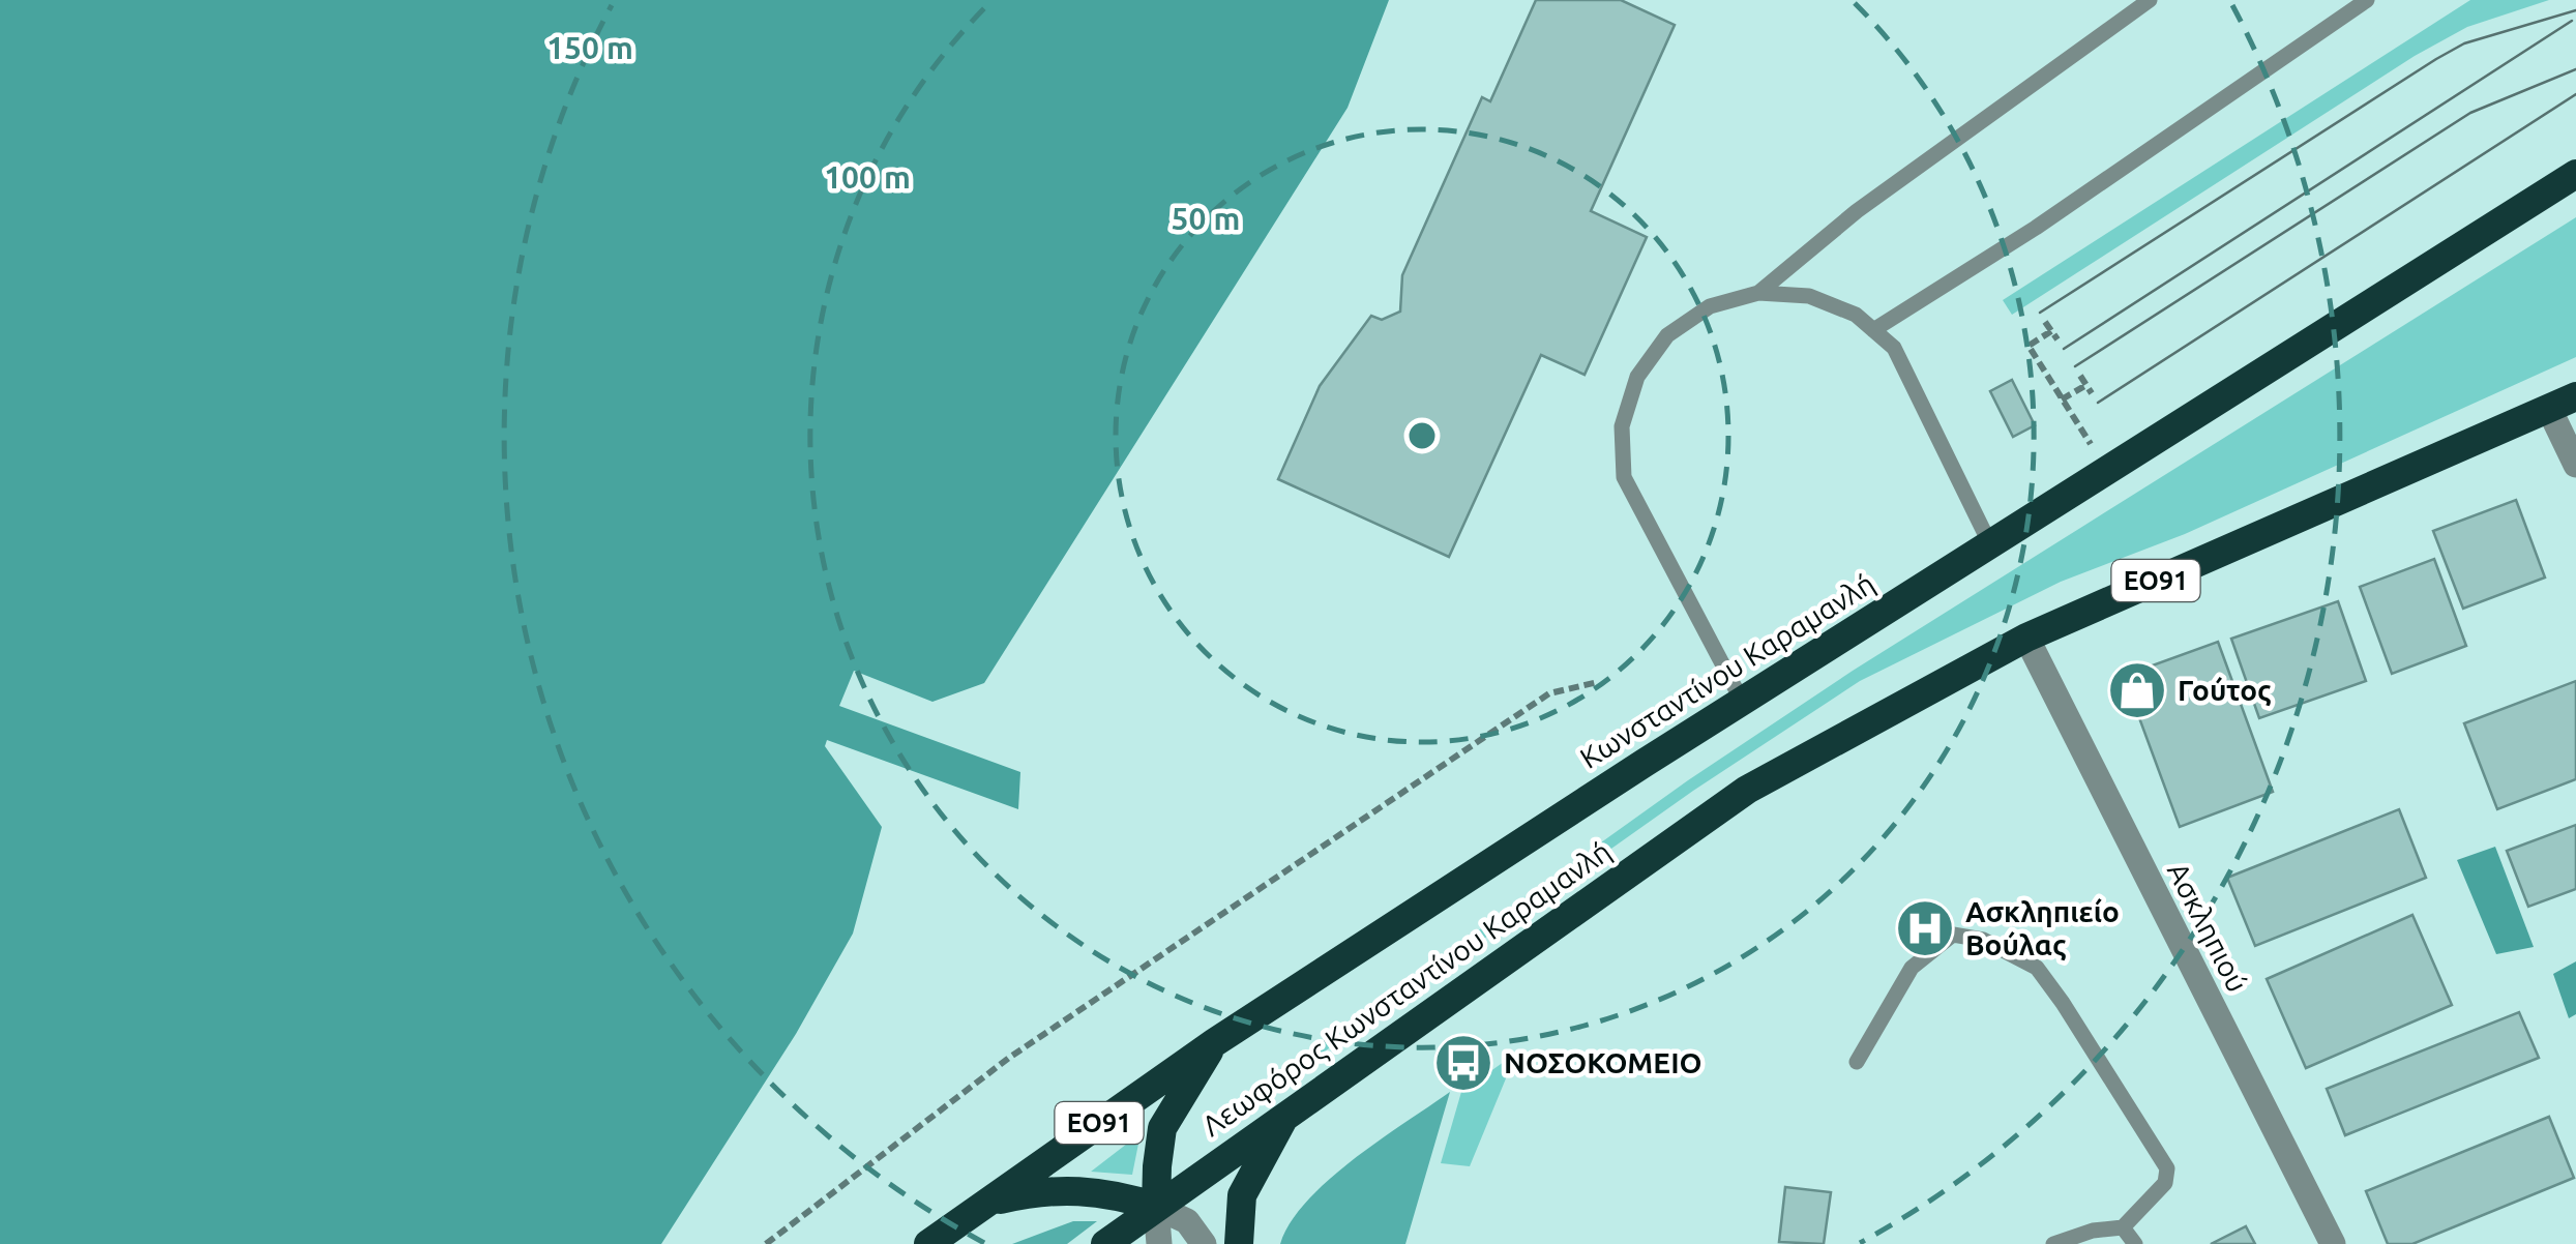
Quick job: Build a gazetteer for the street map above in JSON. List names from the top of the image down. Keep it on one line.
{"streets":{"highway":["ΕΟ91","Κωνσταντίνου Καραμανλή","Λεωφόρος Κωνσταντίνου Καραμανλή"],"street":["Ασκληπιού"]},"crossings":[["ΕΟ91","Ασκληπιού"],["ΕΟ91","Λεωφόρος Κωνσταντίνου Καραμανλή"],["Ασκληπιού","Λεωφόρος Κωνσταντίνου Καραμανλή"]],"places":{"shop":["Γούτος"],"hospital":["Ασκληπιείο Βούλας"],"bus stop":["ΝΟΣΟΚΟΜΕΙΟ"]},"rings":["150 m","100 m","50 m"]}
